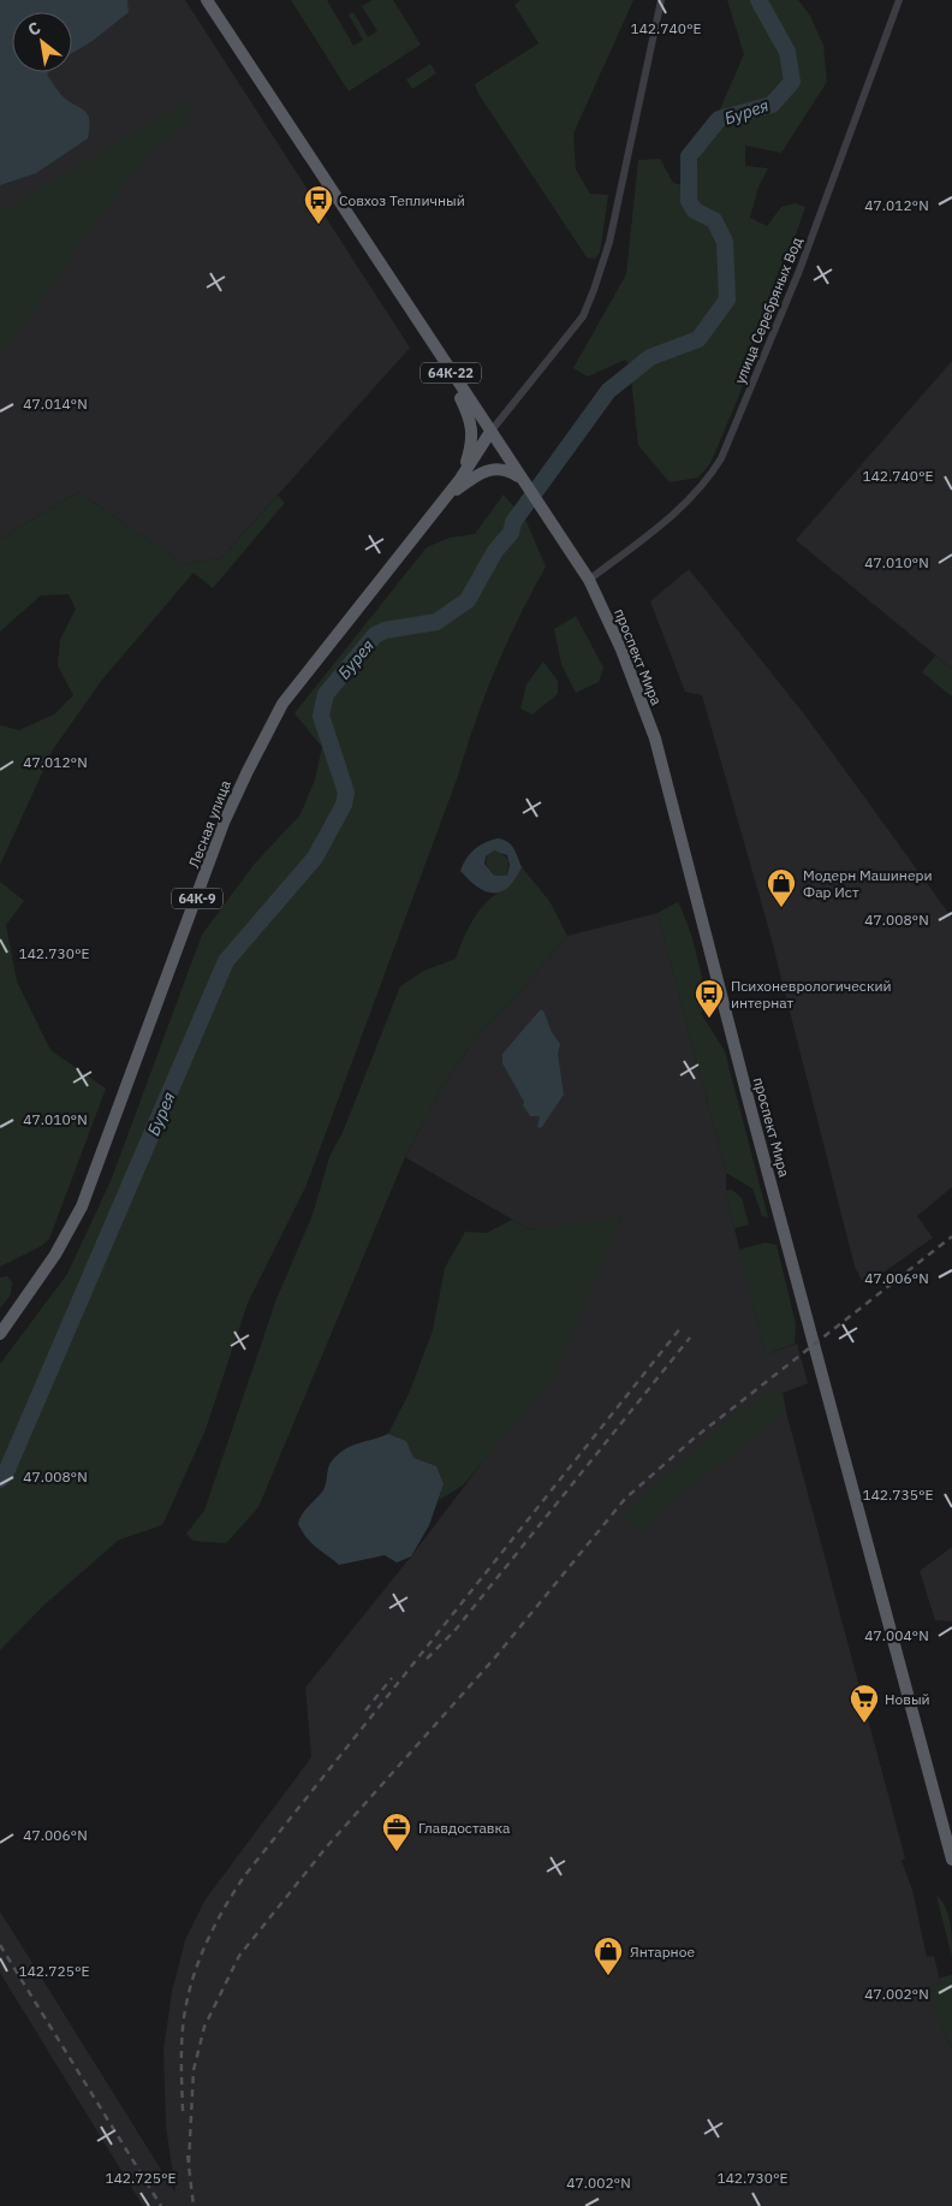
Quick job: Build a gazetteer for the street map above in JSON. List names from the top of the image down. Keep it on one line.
{"streets":{"main road":["64К-22","проспект Мира","Лесная улица","64К-9"],"street":["улица Серебряных Вод"]},"crossings":[["улица Серебряных Вод","проспект Мира"],["64К-22","проспект Мира"],["64К-22","Лесная улица"],["проспект Мира","Лесная улица"]],"water":["Бурея"],"places":{"bus stop":["Совхоз Тепличный","Психоневрологический интернат"],"shop":["Модерн Машинери Фар Ист","Янтарное"],"supermarket":["Новый"],"office":["Главдоставка"]},"north":"top left","coordinates":["142.740°E","47.012°N","47.014°N","47.010°N","47.008°N","142.730°E","47.006°N","142.735°E","47.004°N","142.725°E","47.002°N"]}
